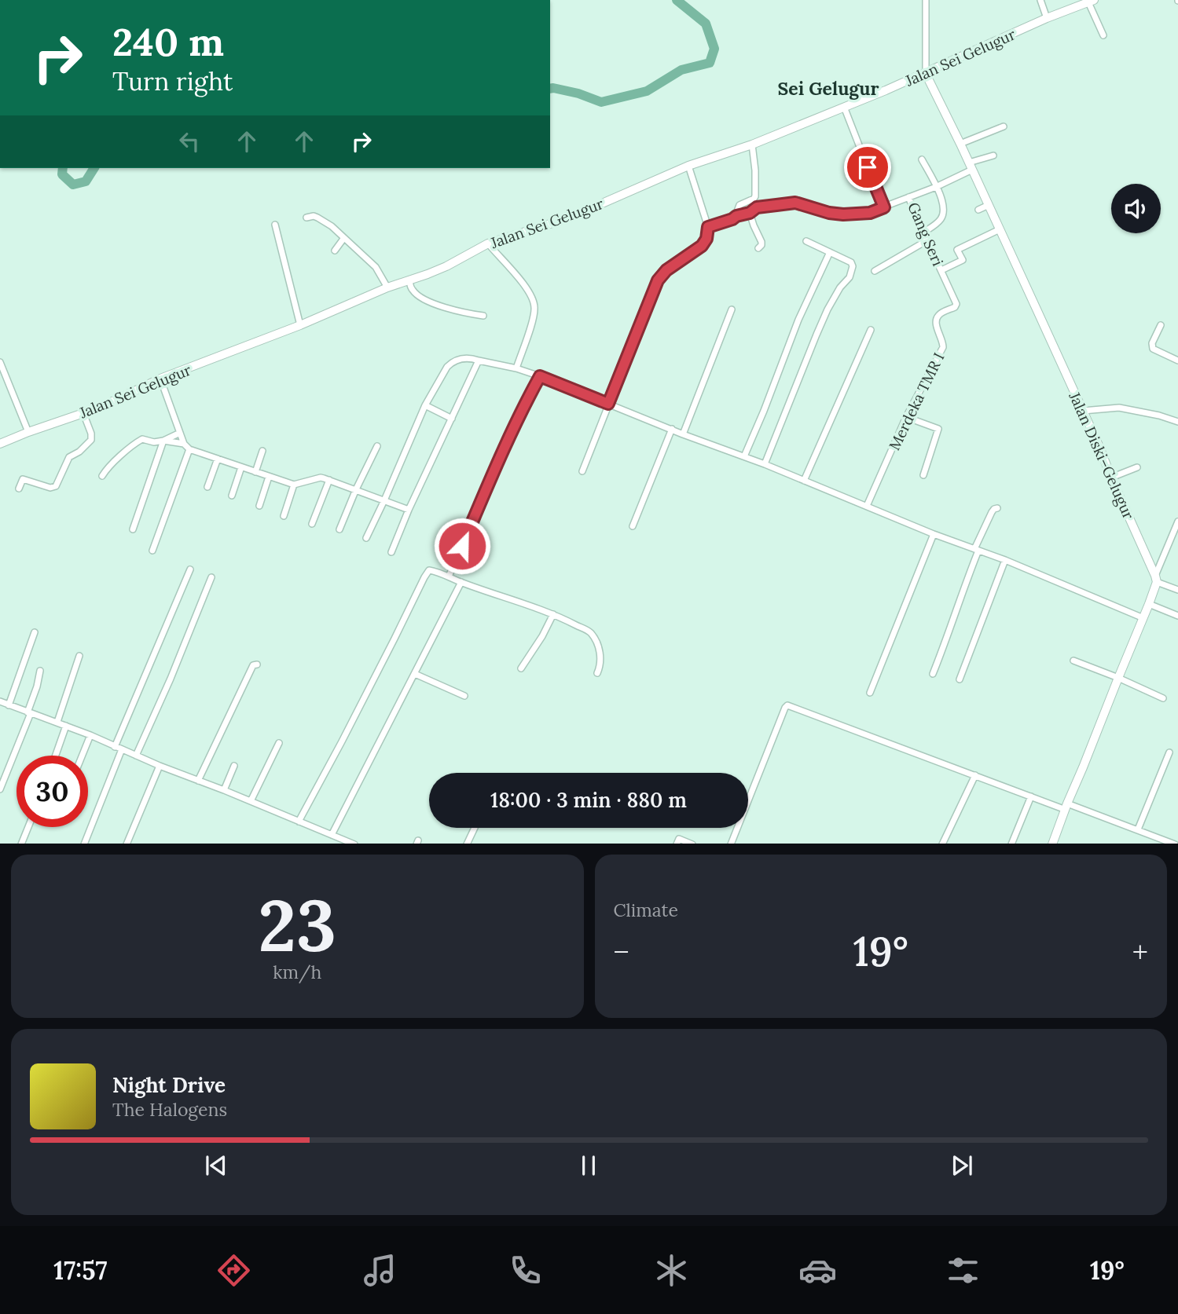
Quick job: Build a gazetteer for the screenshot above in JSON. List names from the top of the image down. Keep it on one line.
{"streets":{"main road":["Jalan Sei Gelugur","Jalan Diski–Gelugur"],"street":["Gang Seri","Merdeka TMR I"]},"crossings":[["Jalan Sei Gelugur","Jalan Diski–Gelugur"],["Gang Seri","Merdeka TMR I"],["Gang Seri","Jalan Diski–Gelugur"]],"districts":["Sei Gelugur"],"page":{"turn":["240 m","Turn right"],"limit":"30","trip":"18:00 · 3 min · 880 m","tile":[["23","km/h"],"Climate"],"heat":["−","19°","+"],"song":["Night Drive","The Halogens"],"tabs":["17:57","19°"]}}
